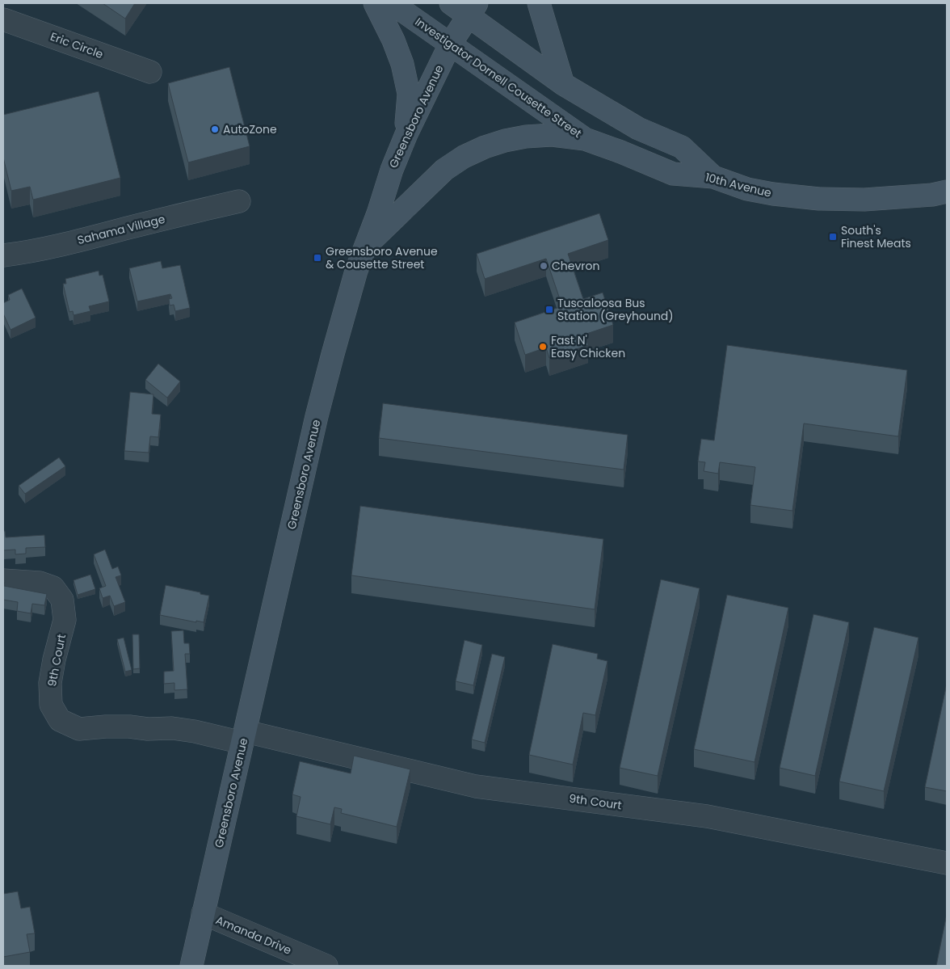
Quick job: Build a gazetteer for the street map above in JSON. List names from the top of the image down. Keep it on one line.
{"streets":{"main road":["Investigator Dornell Cousette Street","Greensboro Avenue","10th Avenue"],"street":["Eric Circle","Sahama Village","9th Court","Amanda Drive"]},"crossings":[["Investigator Dornell Cousette Street","Greensboro Avenue"],["Investigator Dornell Cousette Street","10th Avenue"],["Greensboro Avenue","9th Court"],["Greensboro Avenue","Amanda Drive"]],"places":{"other":["AutoZone","Chevron","Fast N' Easy Chicken"],"transit":["South's Finest Meats","Greensboro Avenue & Cousette Street","Tuscaloosa Bus Station (Greyhound)"]}}
